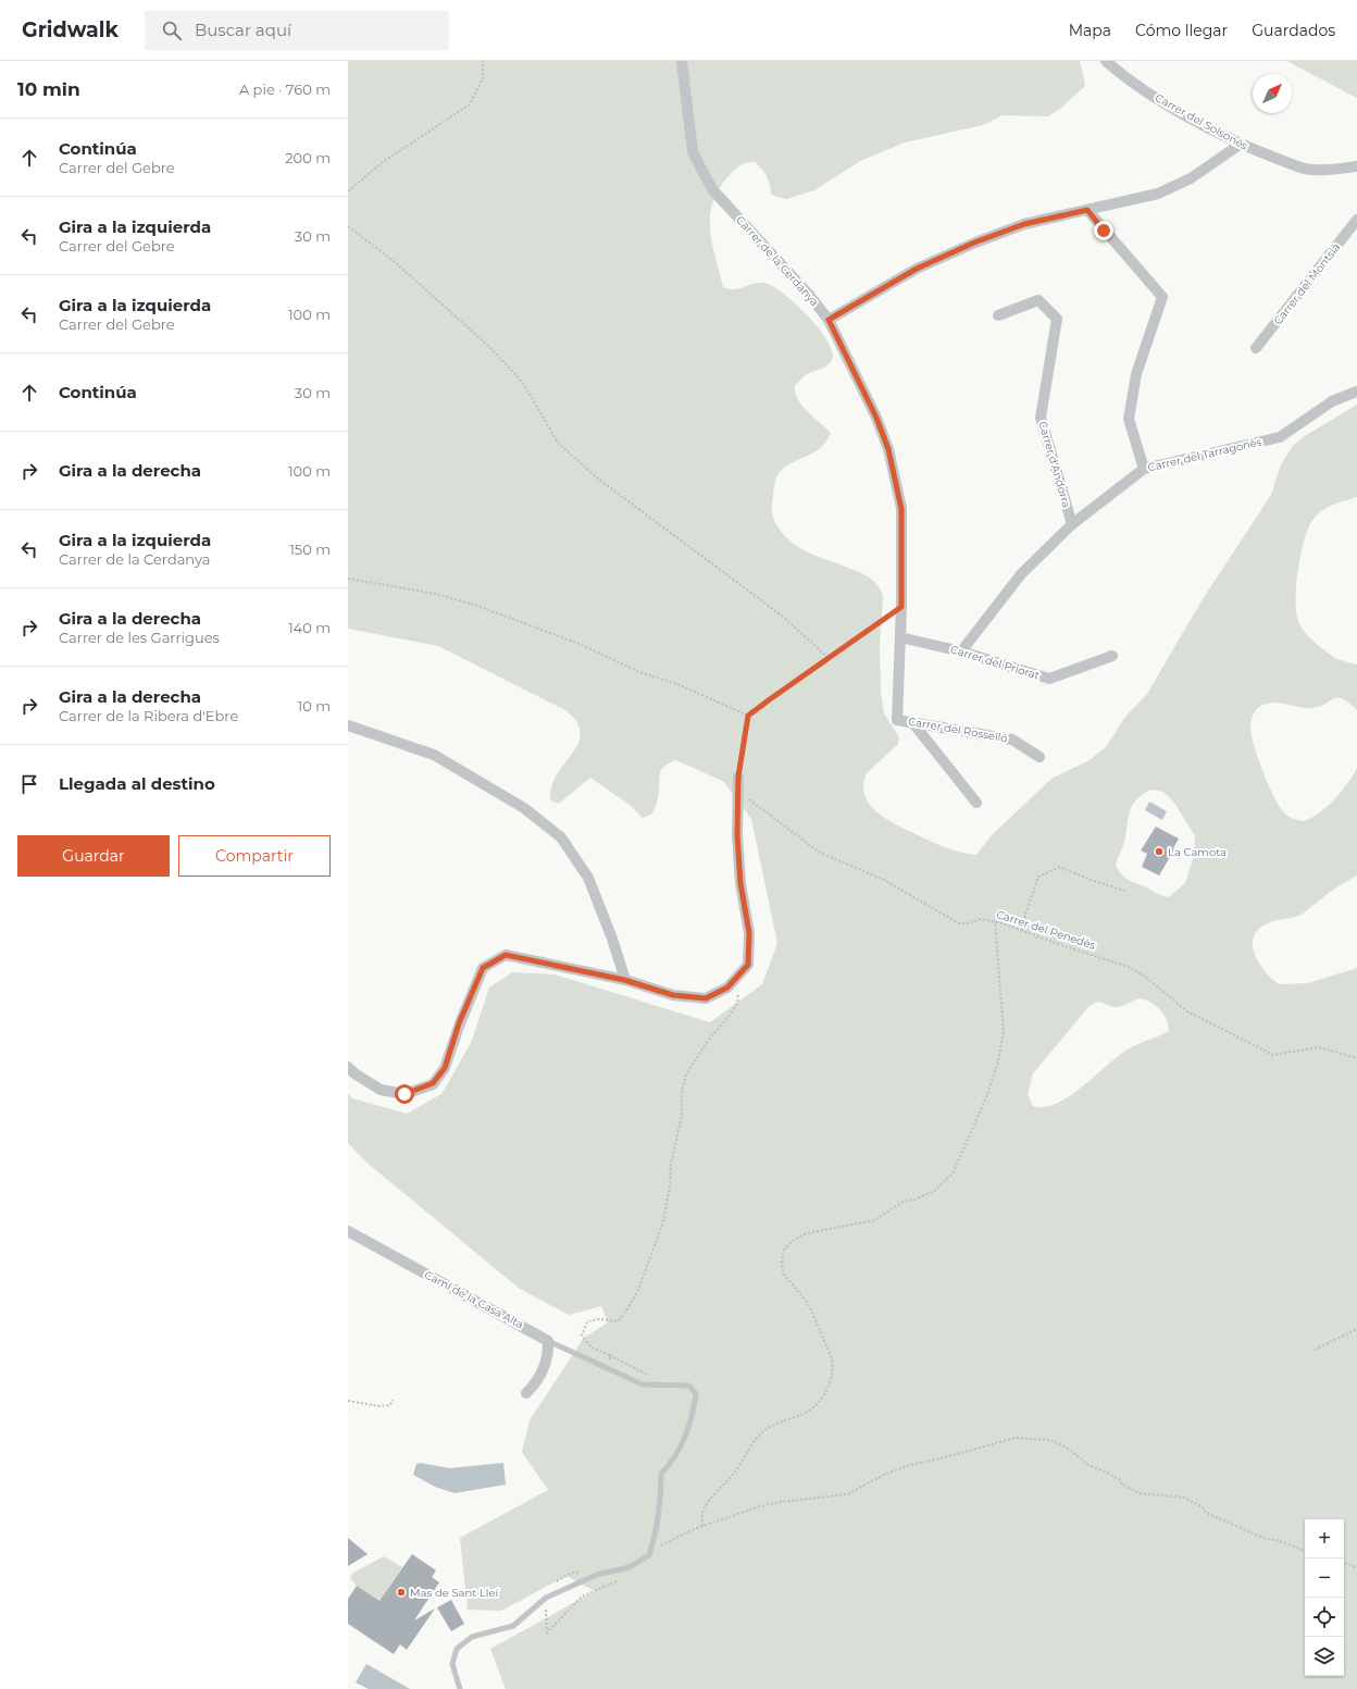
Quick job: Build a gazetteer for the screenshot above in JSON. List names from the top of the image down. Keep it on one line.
{"streets":{"street":["Carrer del Solsonés","Carrer de la Cerdanya","Carrer del Montsià","Carrer del Tarragonès","Carrer d'Andorra","Carrer del Priorat","Carrer del Rosselló","Camí de la Casa Alta"],"path":["Carrer del Penedès"]},"crossings":[["Carrer de la Cerdanya","Carrer del Priorat"],["Carrer de la Cerdanya","Carrer del Rosselló"],["Carrer del Tarragonès","Carrer d'Andorra"],["Carrer del Tarragonès","Carrer del Priorat"]],"places":["La Camota","Mas de Sant Lleí"],"north":"top right","page":{"header":"Gridwalk","search":"Buscar aquí","nav":["Mapa","Cómo llegar","Guardados"],"heading":["10 min","A pie · 760 m"],"list":[["Continúa","Carrer del Gebre","200 m"],["Gira a la izquierda","Carrer del Gebre","30 m"],["Gira a la izquierda","Carrer del Gebre","100 m"],["Continúa","30 m"],["Gira a la derecha","100 m"],["Gira a la izquierda","Carrer de la Cerdanya","150 m"],["Gira a la derecha","Carrer de les Garrigues","140 m"],["Gira a la derecha","Carrer de la Ribera d'Ebre","10 m"],"Llegada al destino"],"buttons":["Guardar","Compartir"],"map_buttons":["+","−"]}}
